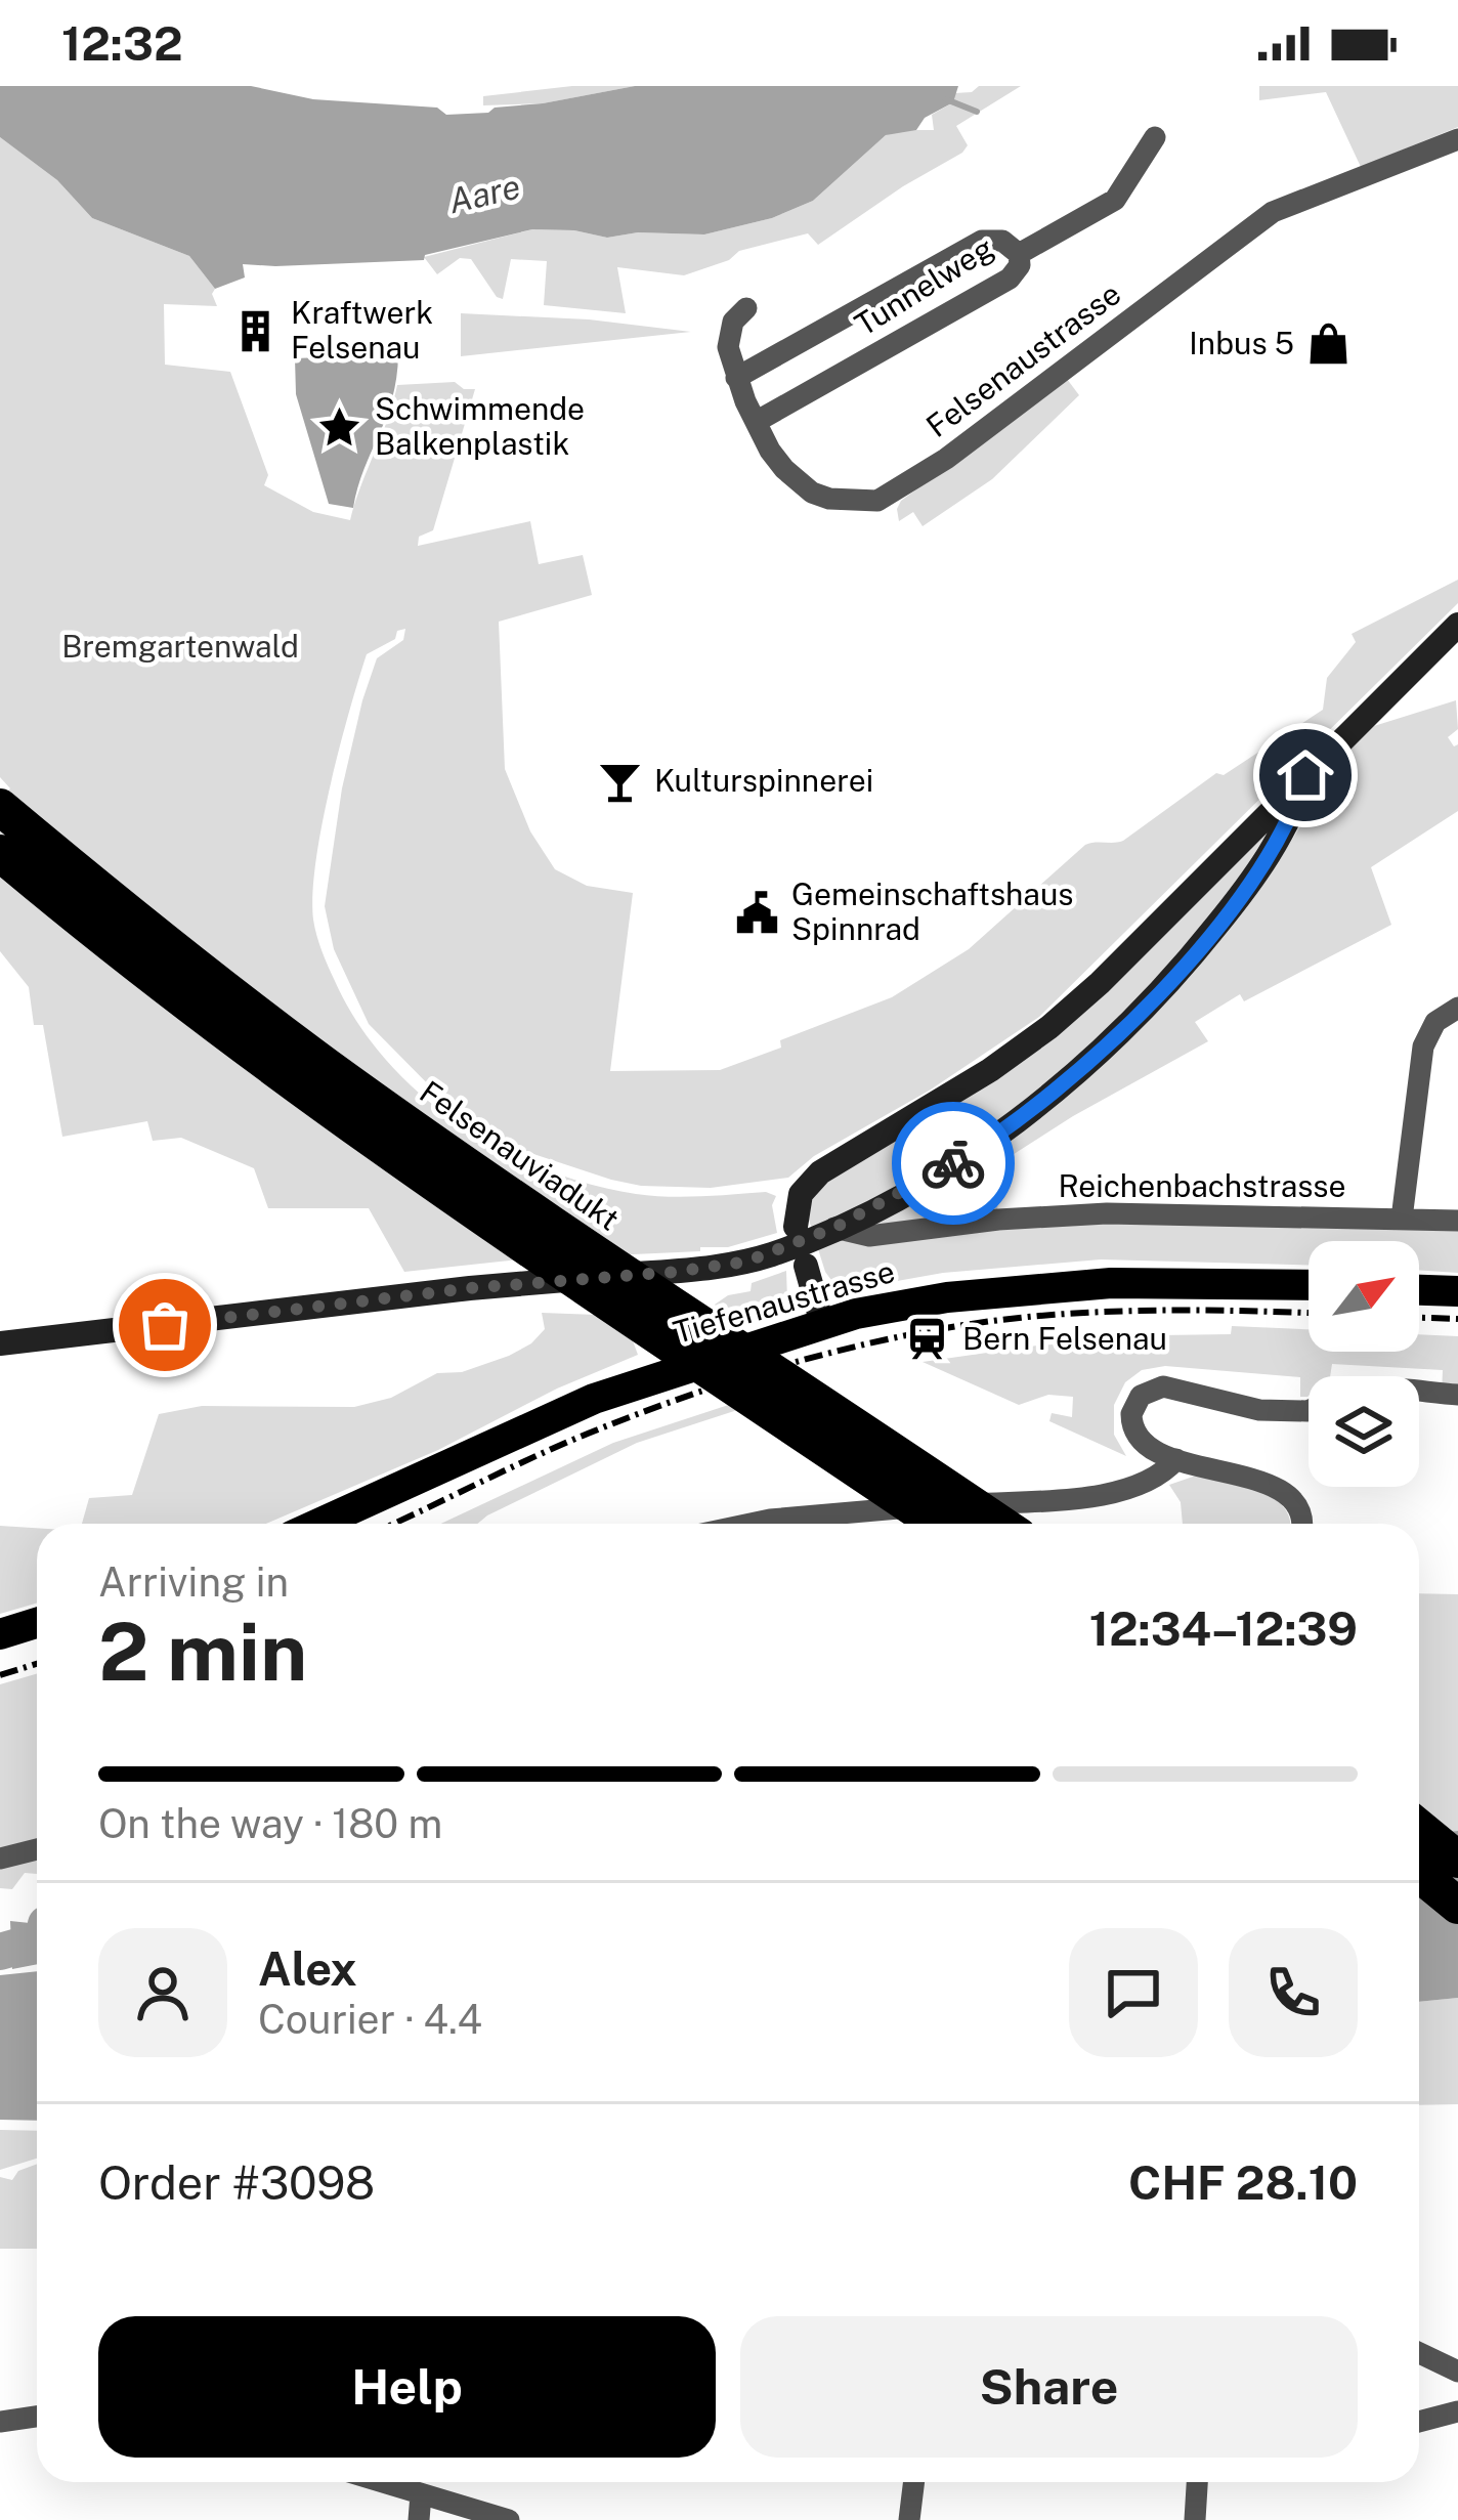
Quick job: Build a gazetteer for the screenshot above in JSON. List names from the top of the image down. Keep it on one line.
{"streets":{"highway":["Felsenauviadukt"],"main road":["Tiefenaustrasse"],"street":["Tunnelweg","Felsenaustrasse","Reichenbachstrasse"]},"crossings":[["Tunnelweg","Felsenaustrasse"]],"water":["Aare"],"parks":["Bremgartenwald"],"places":{"building":["Kraftwerk Felsenau"],"shop":["Inbus 5"],"place":["Schwimmende Balkenplastik"],"bar":["Kulturspinnerei"],"public building":["Gemeinschaftshaus Spinnrad"],"station":["Bern Felsenau"]},"north":"top right","page":{"status":"12:32","heading":["2 min","Arriving in","12:34–12:39"],"panel":["Alex","Courier · 4.4","Order #3098","CHF 28.10"],"bar":"On the way · 180 m","buttons":["Help","Share"]}}
